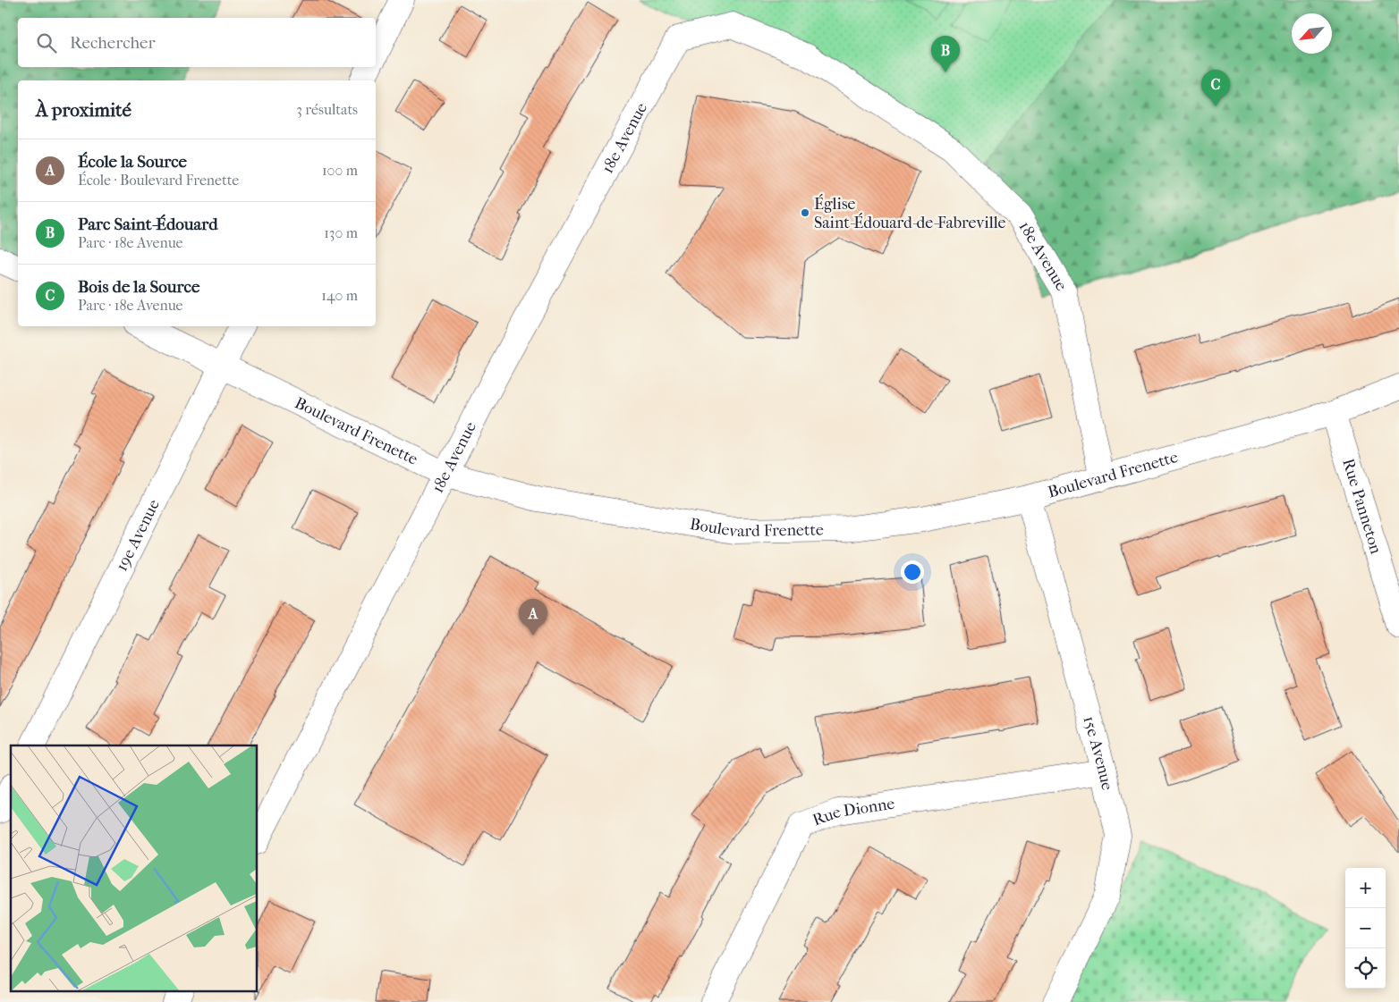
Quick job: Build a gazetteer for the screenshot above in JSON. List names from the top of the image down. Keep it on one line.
{"streets":{"street":["18e Avenue","Boulevard Frenette","Rue Panneton","19e Avenue","15e Avenue","Rue Dionne"]},"crossings":[["18e Avenue","Boulevard Frenette"],["Boulevard Frenette","Rue Panneton"],["Boulevard Frenette","19e Avenue"],["Boulevard Frenette","15e Avenue"],["15e Avenue","Rue Dionne"]],"places":["Église Saint-Édouard-de-Fabreville"],"north":"bottom left","page":{"search":"Rechercher","pins":["B","C","A"],"heading":["À proximité","3 résultats"],"list":[{"mark":"A","name":"École la Source","note":"École · Boulevard Frenette","value":"100 m"},{"mark":"B","name":"Parc Saint-Édouard","note":"Parc · 18e Avenue","value":"130 m"},{"mark":"C","name":"Bois de la Source","note":"Parc · 18e Avenue","value":"140 m"}],"map_buttons":["+","−"]}}
